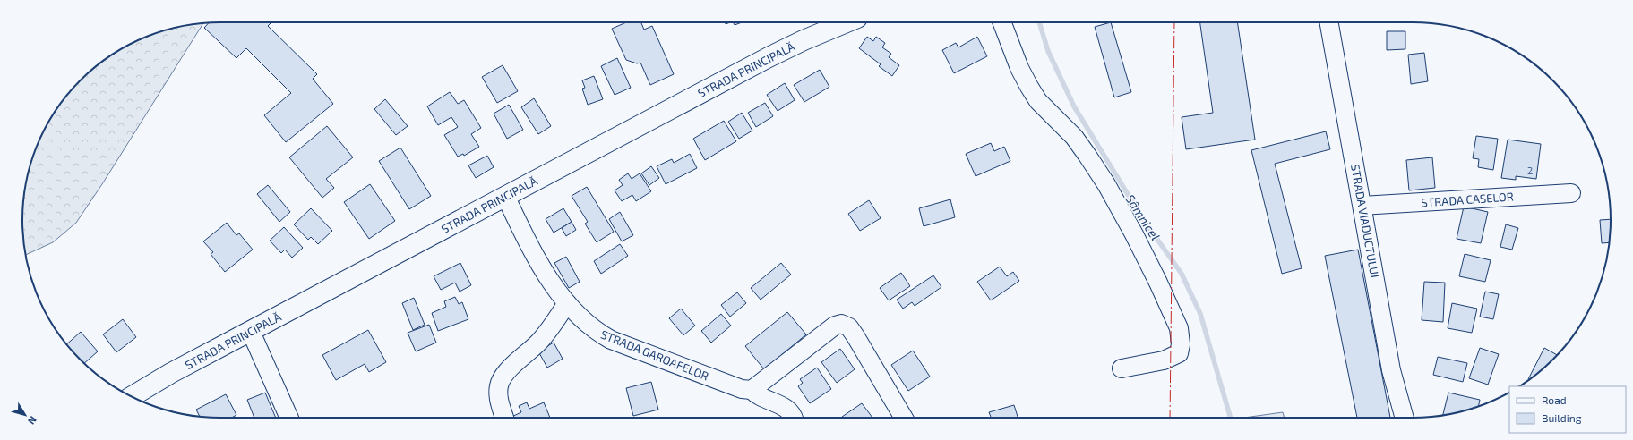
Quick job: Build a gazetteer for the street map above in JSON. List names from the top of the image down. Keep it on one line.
{"streets":{"highway":["STRADA PRINCIPALĂ"],"street":["STRADA CASELOR","STRADA VIADUCTULUI","STRADA GAROAFELOR"]},"crossings":[["STRADA CASELOR","STRADA VIADUCTULUI"]],"water":["Sâmnicel"],"house_numbers":["2"],"legend":["Road","Building"],"north":"bottom right"}
